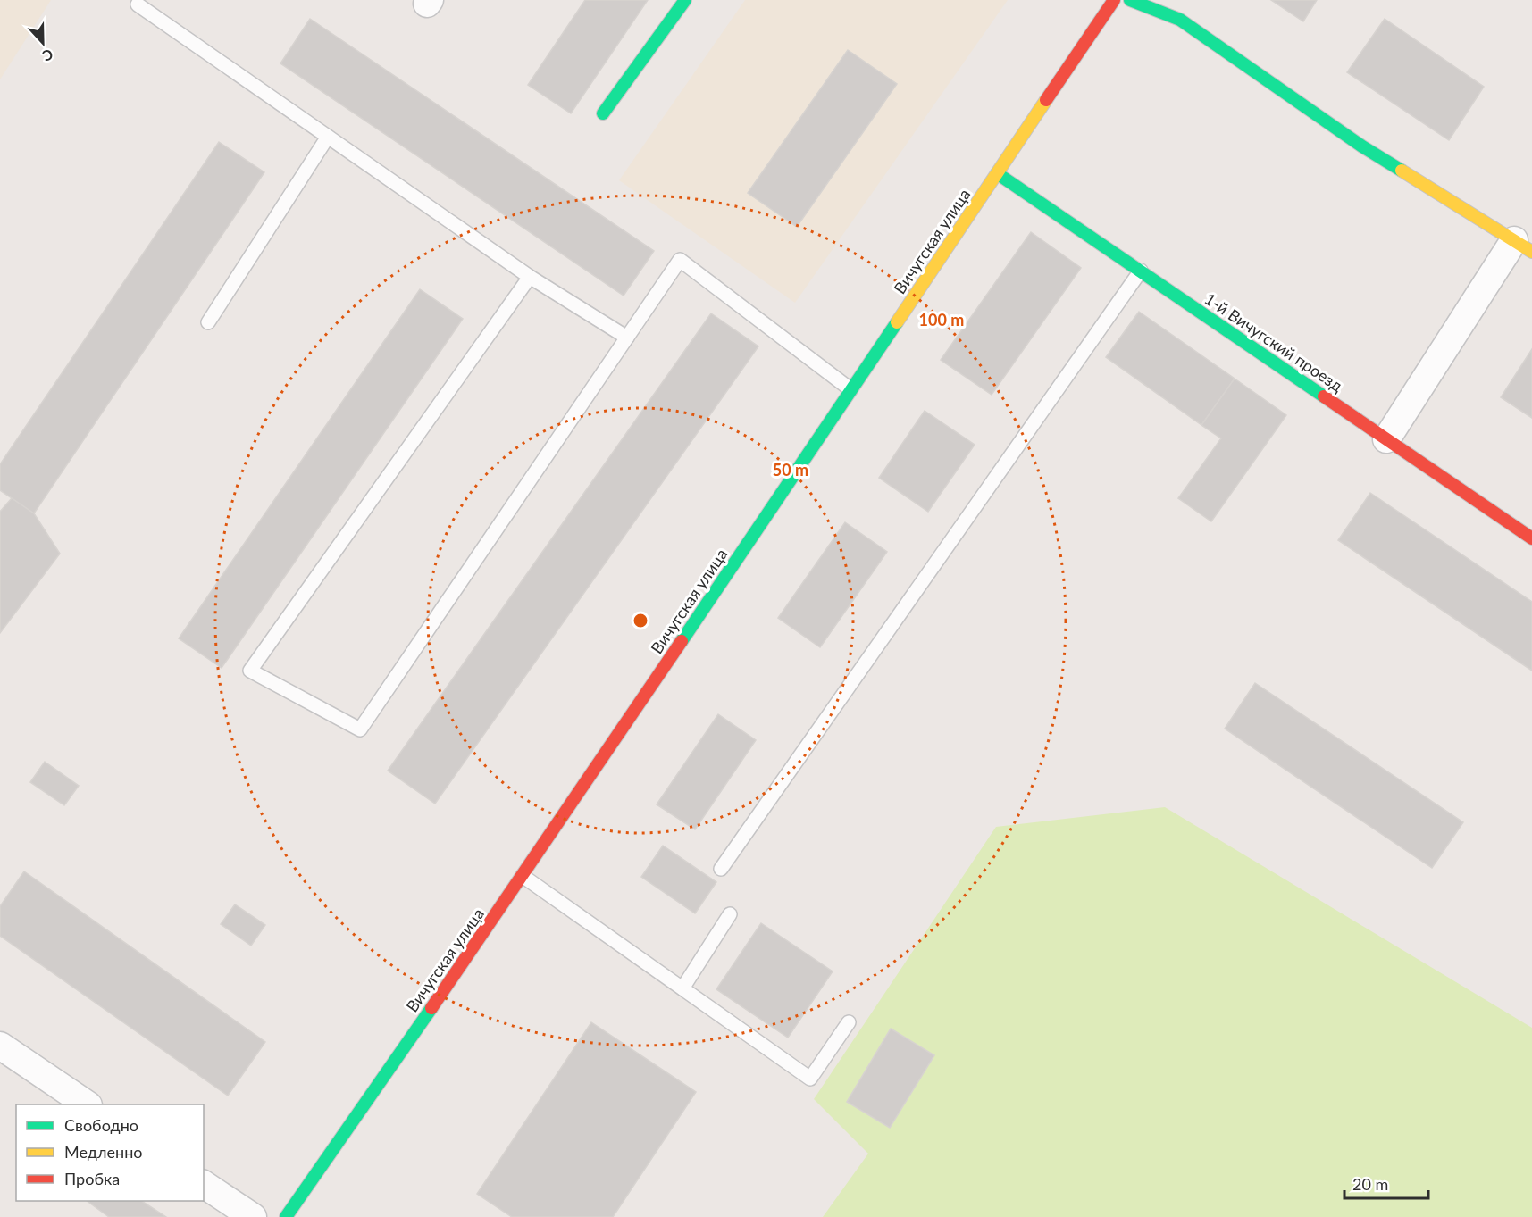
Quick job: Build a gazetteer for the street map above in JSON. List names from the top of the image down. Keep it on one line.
{"streets":{"main road":["Вичугская улица","1-й Вичугский проезд"]},"crossings":[["Вичугская улица","1-й Вичугский проезд"]],"legend":["Свободно","Медленно","Пробка"],"scale_bar":"20 m","north":"bottom","rings":["100 m","50 m"]}
